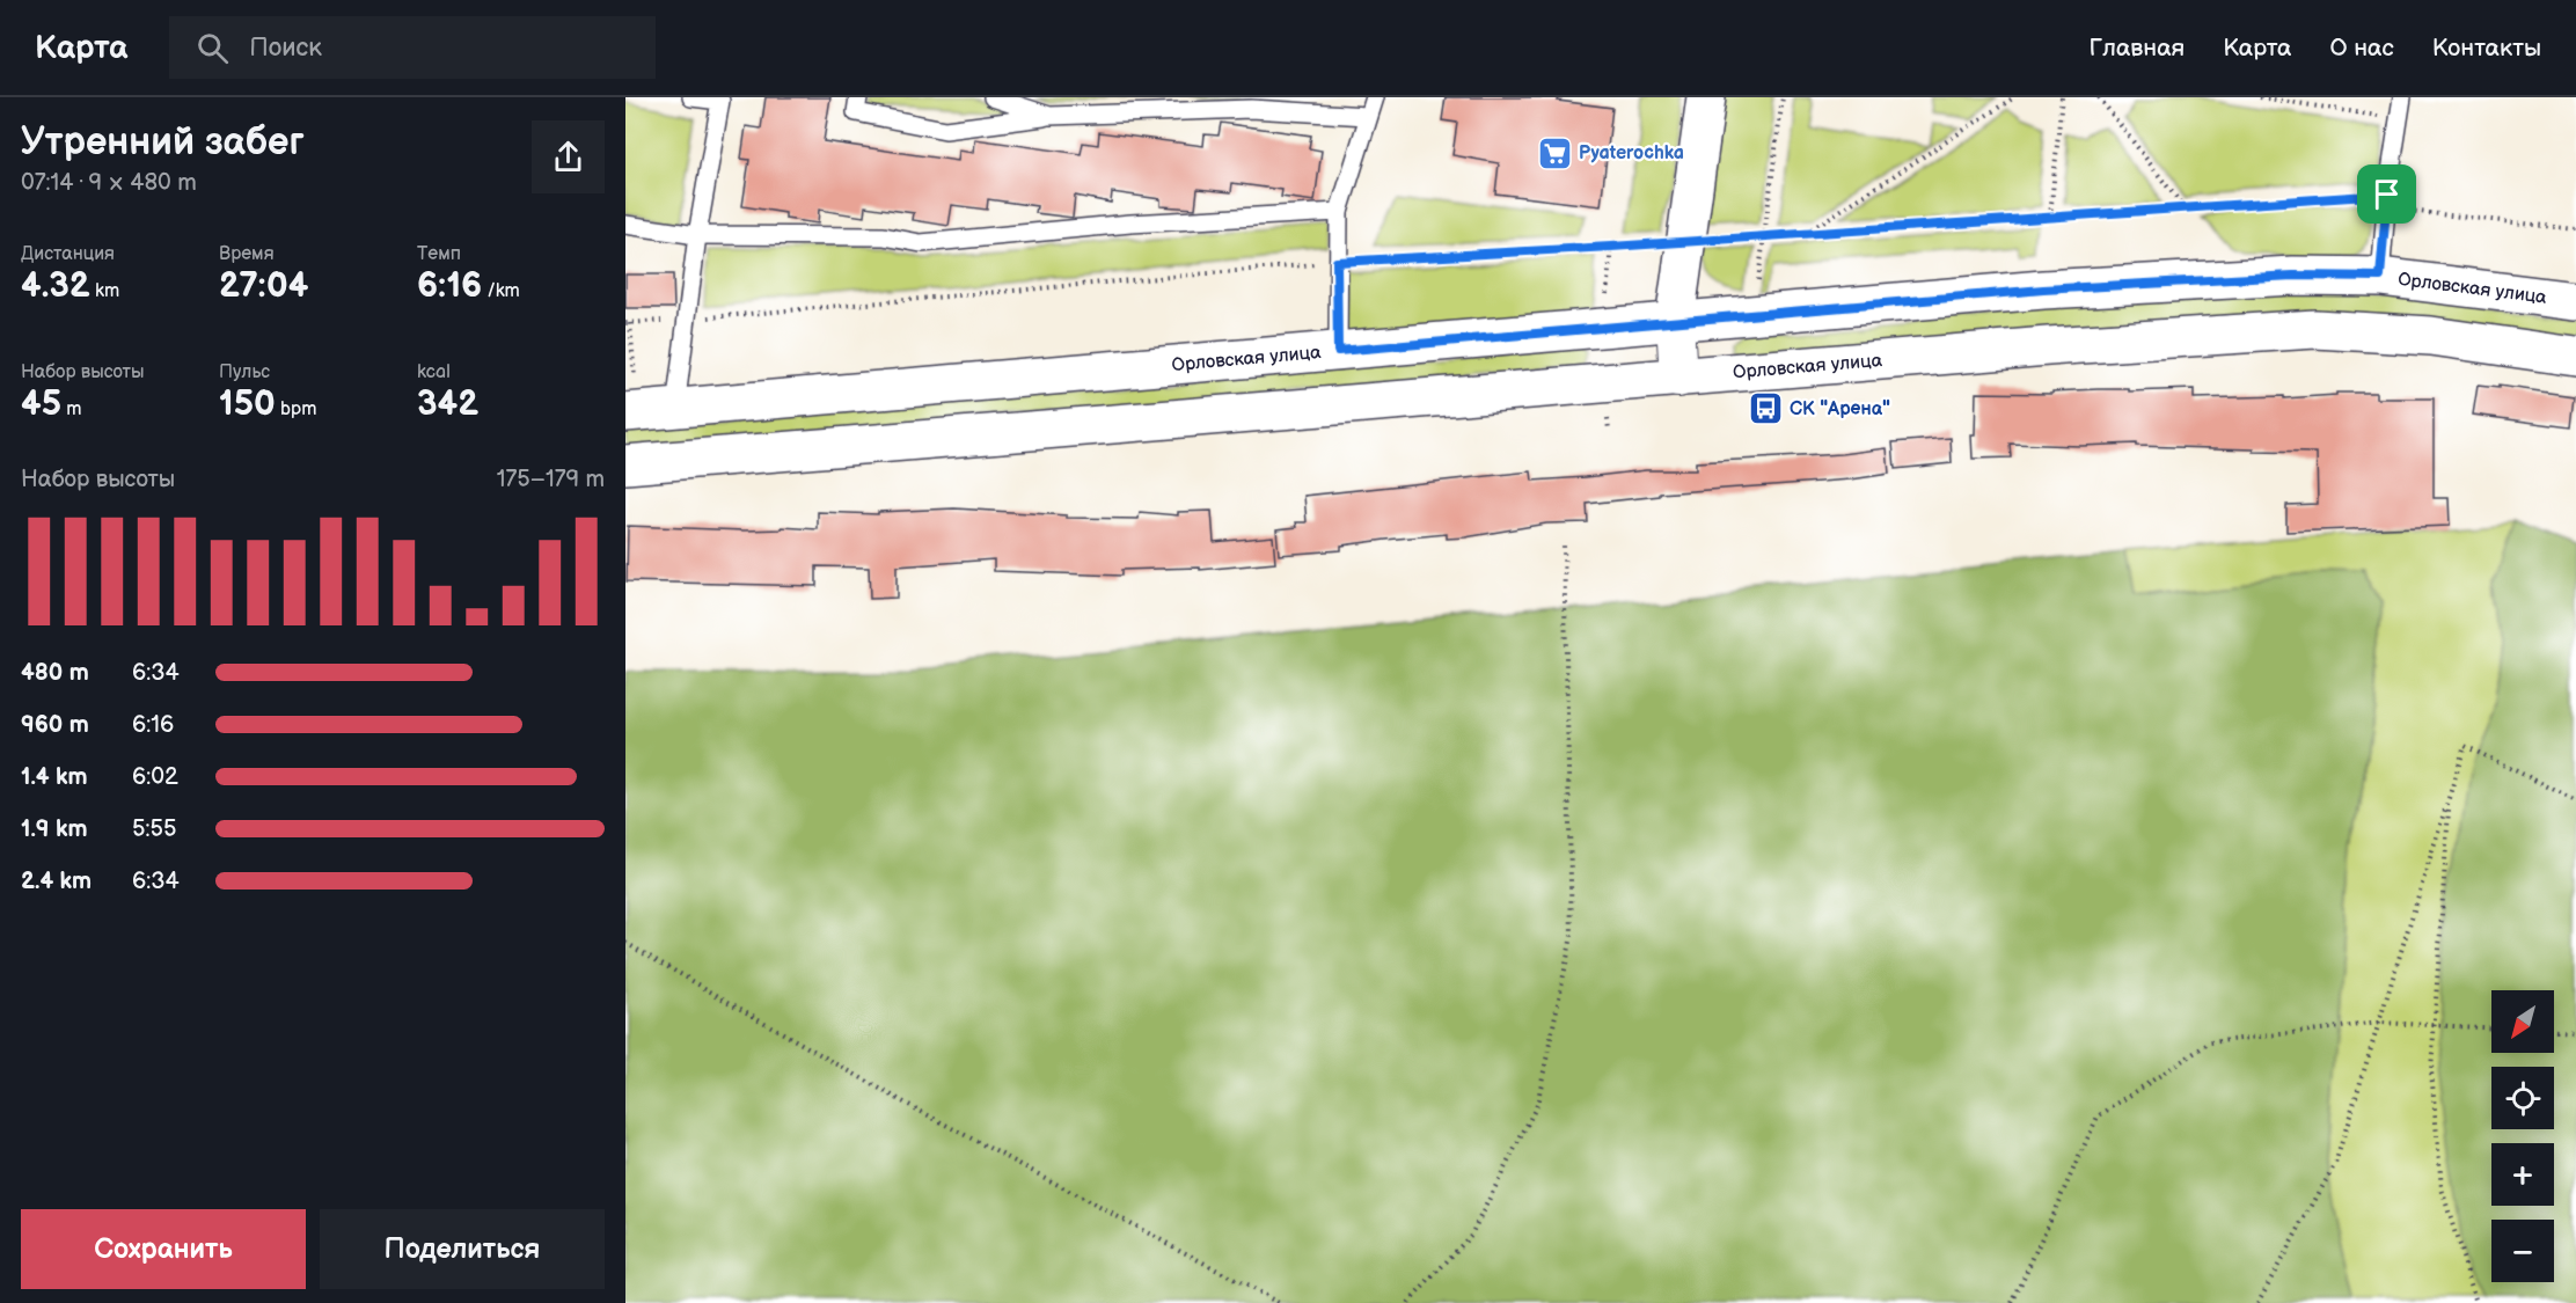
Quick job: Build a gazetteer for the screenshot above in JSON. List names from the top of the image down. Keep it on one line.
{"streets":{"street":["Орловская улица"]},"places":{"supermarket":["Pyaterochka"],"bus stop":["СК \"Арена\""]},"north":"bottom left","page":{"header":"Карта","search":"Поиск","nav":["Главная","Карта","О нас","Контакты"],"heading":["Утренний забег","07:14 · 9 × 480 m"],"stats":[["Дистанция","4.32 km"],["Время","27:04"],["Темп","6:16 /km"],["Набор высоты","45 m"],["Пульс","150 bpm"],["kcal","342"]],"chart":["Набор высоты","175–179 m"],"list":[{"name":"480 m","note":"6:34"},{"name":"960 m","note":"6:16"},{"name":"1.4 km","note":"6:02"},{"name":"1.9 km","note":"5:55"},{"name":"2.4 km","note":"6:34"}],"map_buttons":["+","−"],"buttons":["Сохранить","Поделиться"]}}
